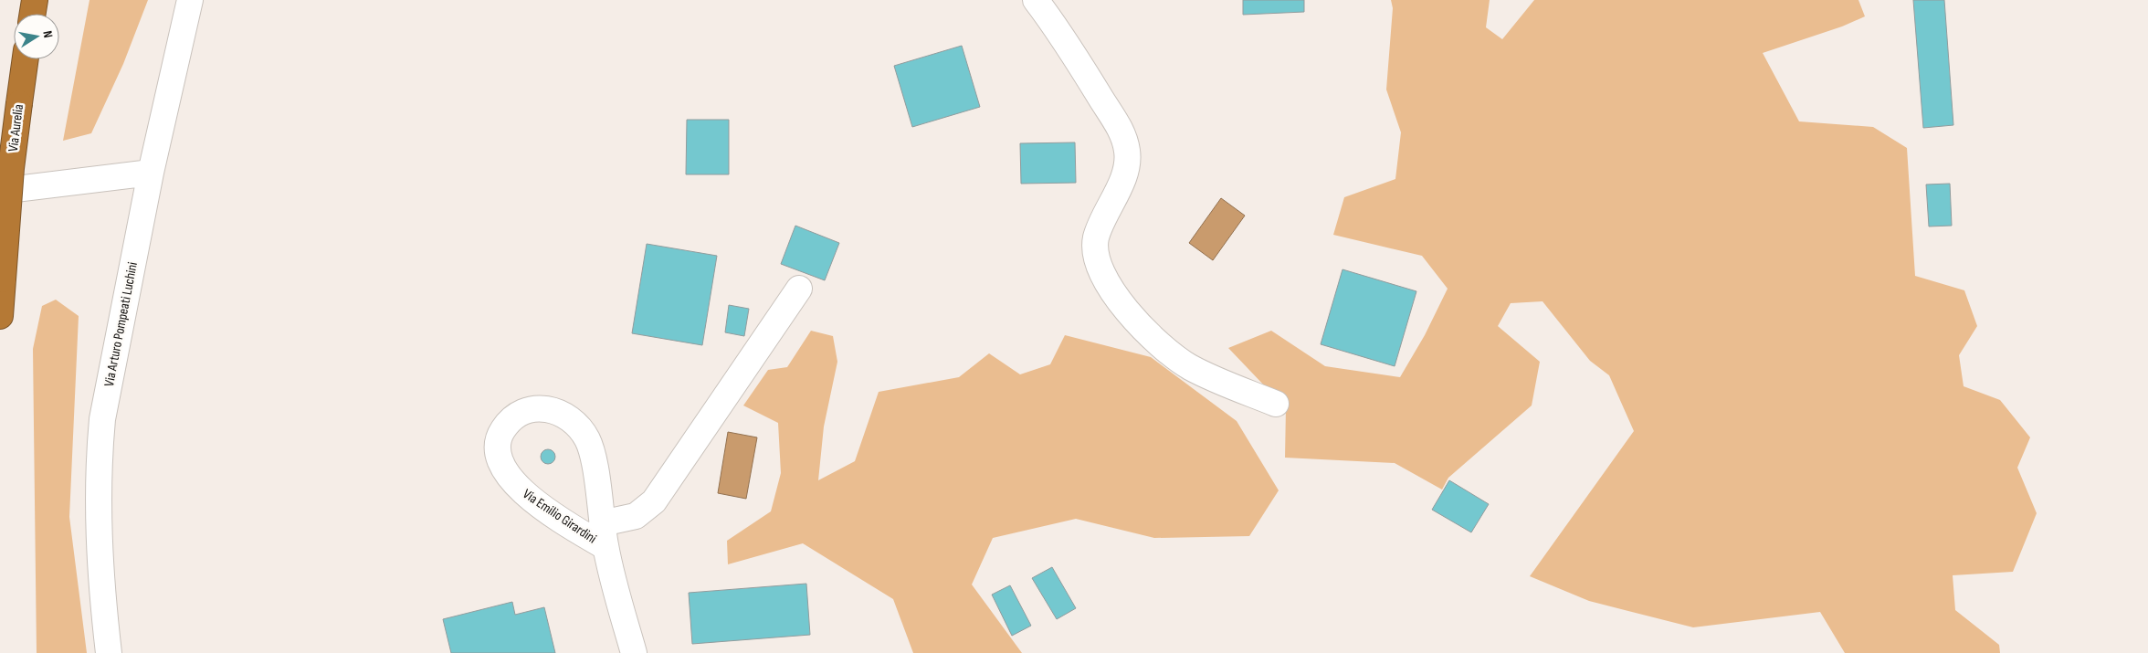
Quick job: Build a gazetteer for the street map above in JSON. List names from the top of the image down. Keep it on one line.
{"streets":{"highway":["Via Aurelia"],"street":["Via Arturo Pompeati Luchini","Via Emilio Girardini"]},"north":"right"}
